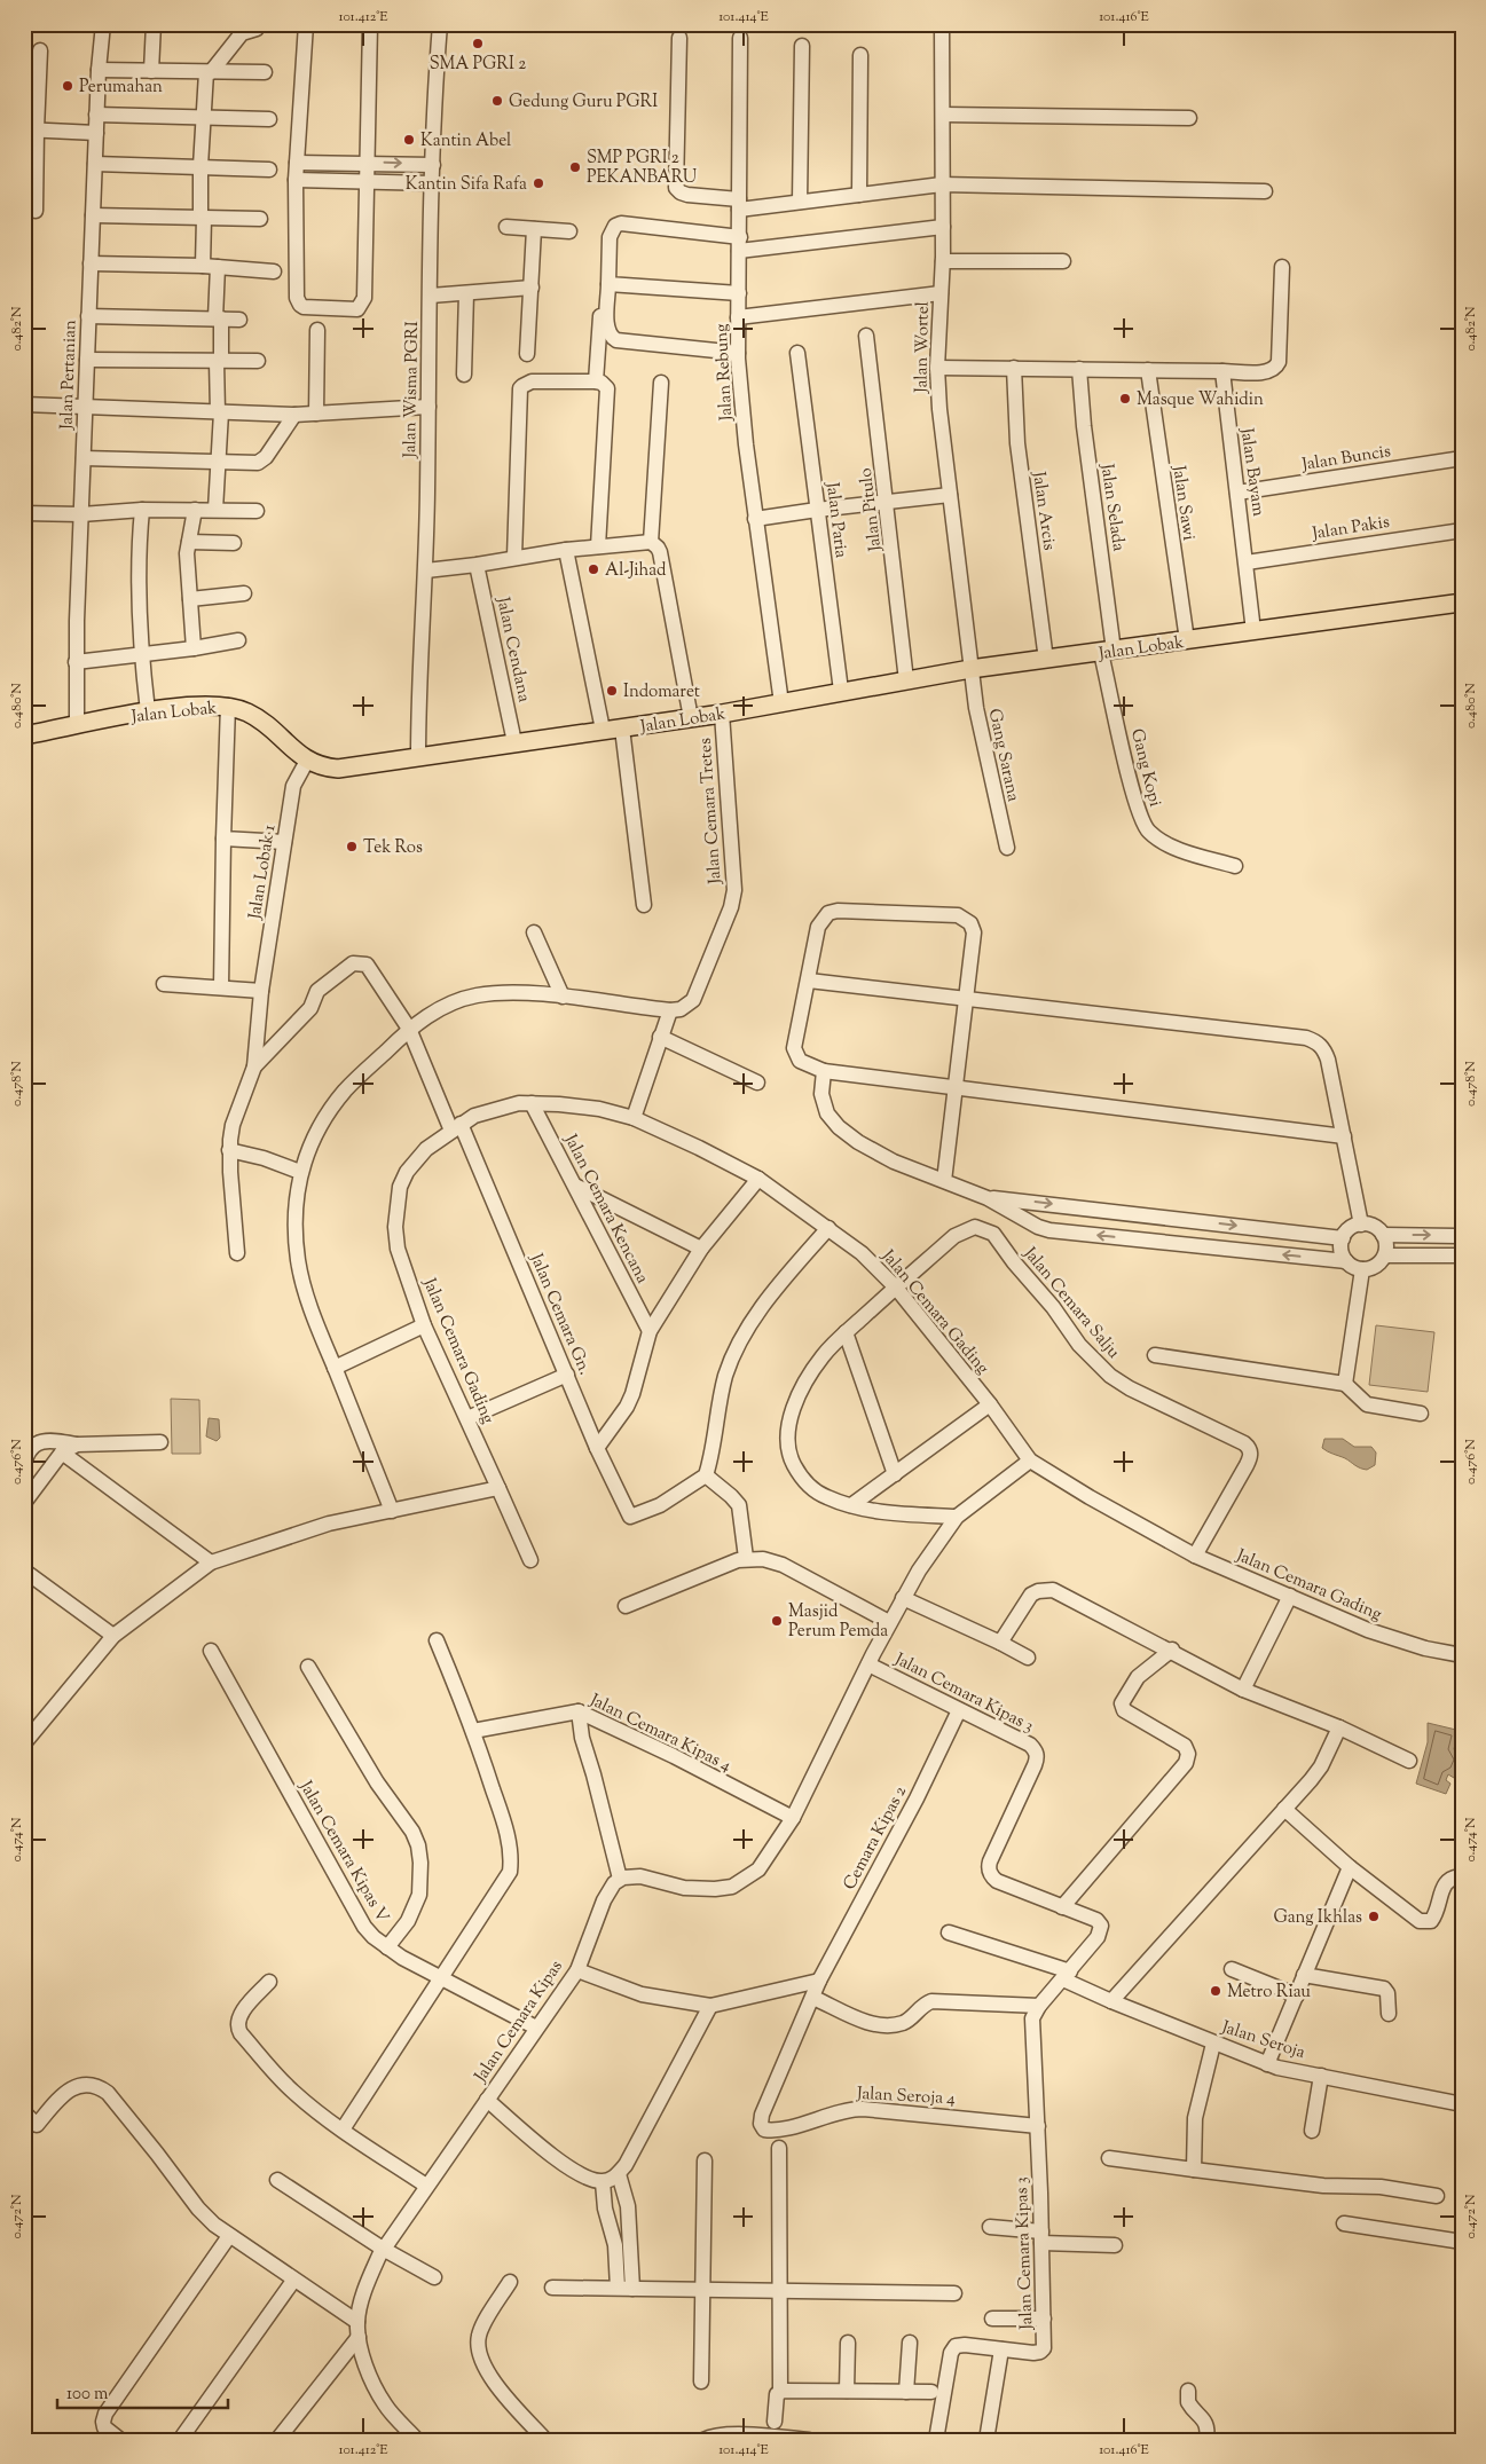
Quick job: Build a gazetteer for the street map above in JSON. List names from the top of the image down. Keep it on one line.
{"streets":{"main road":["Jalan Lobak"],"street":["Jalan Wortel","Jalan Rebung","Jalan Pertanian","Jalan Wisma PGRI","Jalan Buncis","Jalan Bayam","Jalan Sawi","Jalan Selada","Jalan Pitulo","Jalan Arcis","Jalan Paria","Jalan Pakis","Jalan Cendana","Gang Sarana","Gang Kopi","Jalan Cemara Tretes","Jalan Lobak 1","Jalan Cemara Kencana","Jalan Cemara Salju","Jalan Cemara Gading","Jalan Cemara Gn.","Jalan Cemara Kipas 3","Jalan Cemara Kipas 4","Cemara Kipas 2","Jalan Cemara Kipas V","Jalan Cemara Kipas","Jalan Seroja","Jalan Seroja 4"]},"crossings":[["Jalan Wortel","Jalan Lobak"],["Jalan Wortel","Gang Sarana"],["Jalan Rebung","Jalan Lobak"],["Jalan Pertanian","Jalan Lobak"],["Jalan Wisma PGRI","Jalan Lobak"],["Jalan Buncis","Jalan Bayam"],["Jalan Bayam","Jalan Pakis"],["Jalan Bayam","Jalan Lobak"],["Jalan Sawi","Jalan Lobak"],["Jalan Selada","Jalan Lobak"],["Jalan Selada","Gang Kopi"],["Jalan Pitulo","Jalan Lobak"],["Jalan Arcis","Jalan Lobak"],["Jalan Paria","Jalan Lobak"],["Jalan Lobak","Jalan Cendana"],["Jalan Lobak","Gang Sarana"],["Jalan Lobak","Gang Kopi"],["Jalan Lobak","Jalan Cemara Tretes"],["Jalan Lobak","Jalan Lobak 1"],["Jalan Lobak 1","Jalan Cemara Gn."],["Jalan Cemara Kencana","Jalan Cemara Gading"],["Jalan Cemara Salju","Jalan Cemara Gading"],["Jalan Cemara Gading","Jalan Cemara Gn."],["Jalan Cemara Kipas 3","Cemara Kipas 2"],["Jalan Cemara Kipas 3","Jalan Seroja"],["Jalan Cemara Kipas 3","Jalan Seroja 4"],["Cemara Kipas 2","Jalan Seroja 4"],["Jalan Cemara Kipas V","Jalan Cemara Kipas"]],"places":["SMA PGRI 2","Perumahan","Gedung Guru PGRI","Kantin Abel","SMP PGRI 2 PEKANBARU","Kantin Sifa Rafa","Masque Wahidin","Al-Jihad","Indomaret","Tek Ros","Masjid Perum Pemda","Gang Ikhlas","Metro Riau"],"scale_bar":"100 m","coordinates":["101.412°E","101.414°E","101.416°E","0.482°N","0.480°N","0.478°N","0.476°N","0.474°N","0.472°N"]}
